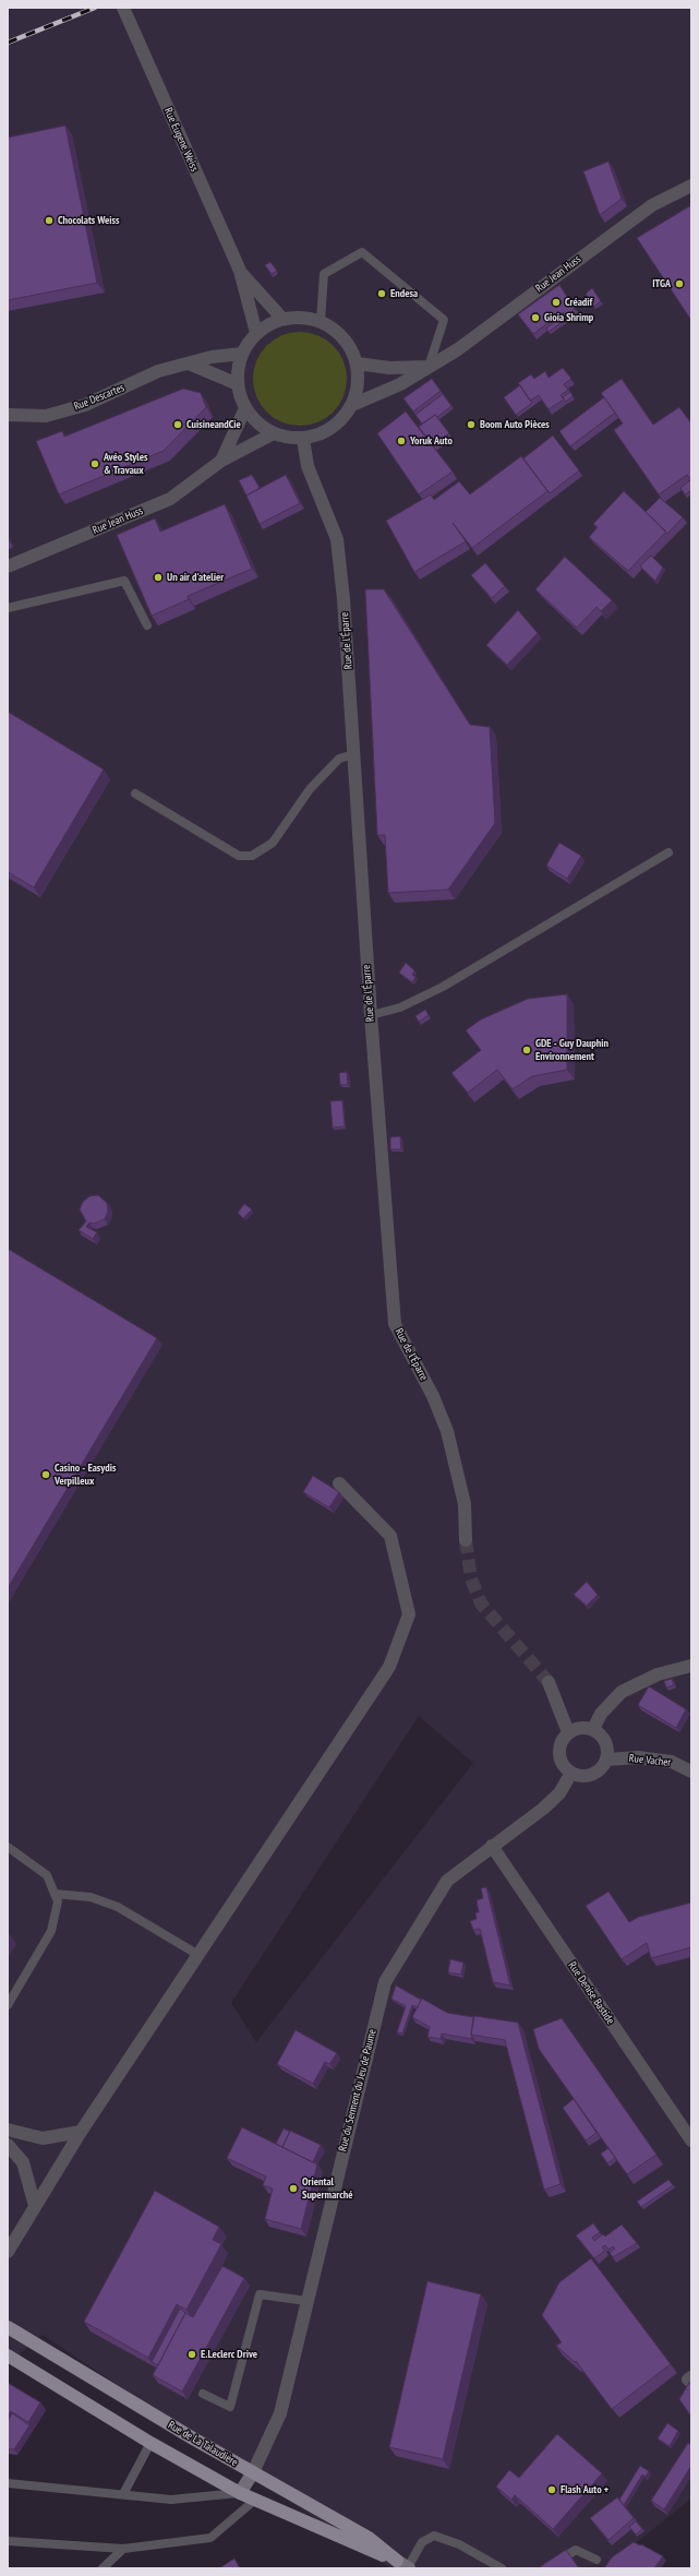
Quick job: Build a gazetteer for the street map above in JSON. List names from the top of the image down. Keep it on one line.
{"streets":{"main road":["Rue de La Talaudière"],"street":["Rue Eugene Weiss","Rue Jean Huss","Rue Descartes","Rue de l'Éparre","Rue Vacher","Rue Denise Bastide","Rue du Serment du Jeu de Paume"]},"crossings":[["Rue Eugene Weiss","Rue Jean Huss"],["Rue Eugene Weiss","Rue Descartes"],["Rue Eugene Weiss","Rue de l'Éparre"],["Rue Jean Huss","Rue Descartes"],["Rue Jean Huss","Rue de l'Éparre"],["Rue Descartes","Rue de l'Éparre"],["Rue Vacher","Rue du Serment du Jeu de Paume"],["Rue Denise Bastide","Rue du Serment du Jeu de Paume"],["Rue du Serment du Jeu de Paume","Rue de La Talaudière"]],"places":["Chocolats Weiss","ITGA","Endesa","Créadif","Gioia Shrimp","CuisineandCie","Boom Auto Pièces","Yoruk Auto","Avéo Styles & Travaux","Un air d'atelier","GDE - Guy Dauphin Environnement","Casino - Easydis Verpilleux","Oriental Supermarché","E.Leclerc Drive","Flash Auto +"]}
